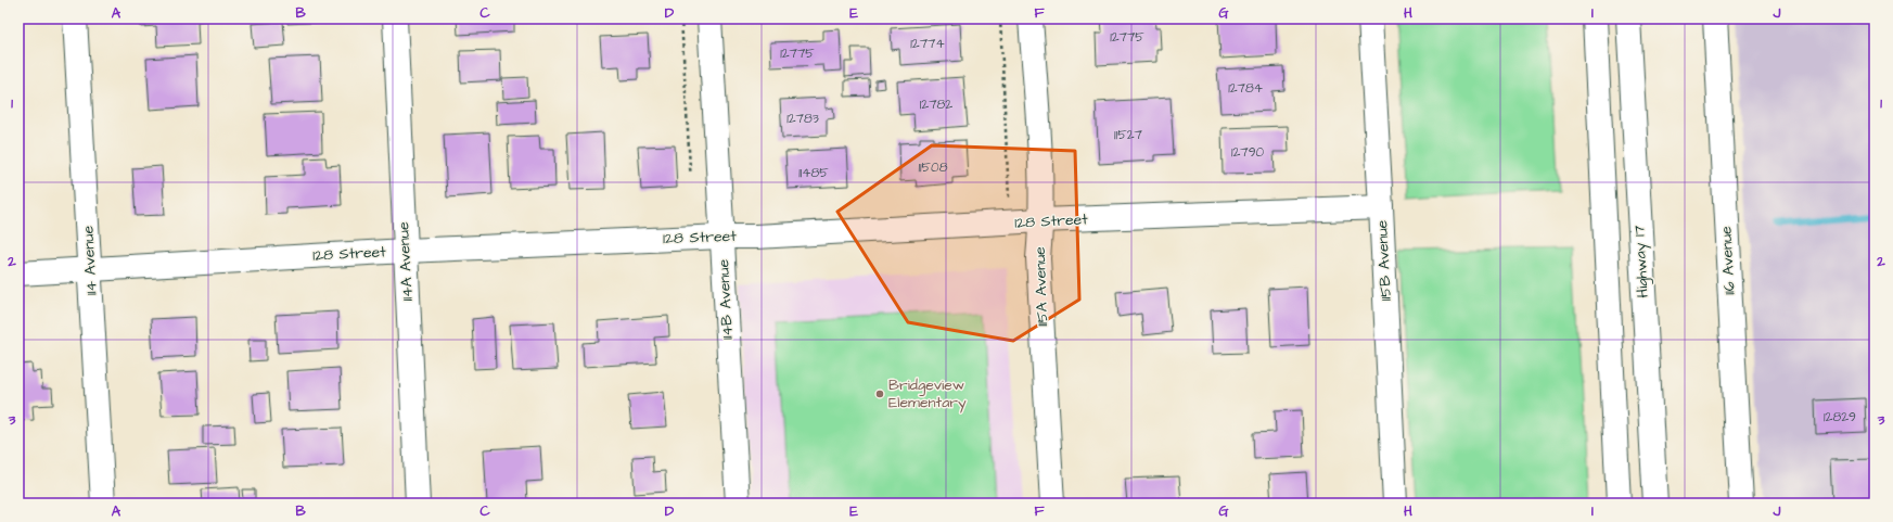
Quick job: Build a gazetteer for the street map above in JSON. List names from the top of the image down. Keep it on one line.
{"streets":{"main road":["128 Street","114 Avenue","115B Avenue","116 Avenue","114A Avenue","Highway 17","115A Avenue","114B Avenue"]},"crossings":[["128 Street","114 Avenue"],["128 Street","115B Avenue"],["128 Street","114A Avenue"],["128 Street","115A Avenue"],["128 Street","114B Avenue"]],"places":["Bridgeview Elementary"],"house_numbers":["12775","12774","12775","12784","12782","12783","11527","12790","11508","11485","12829"],"grid":{"columns":["A","B","C","D","E","F","G","H","I","J"],"rows":["1","2","3"]}}
